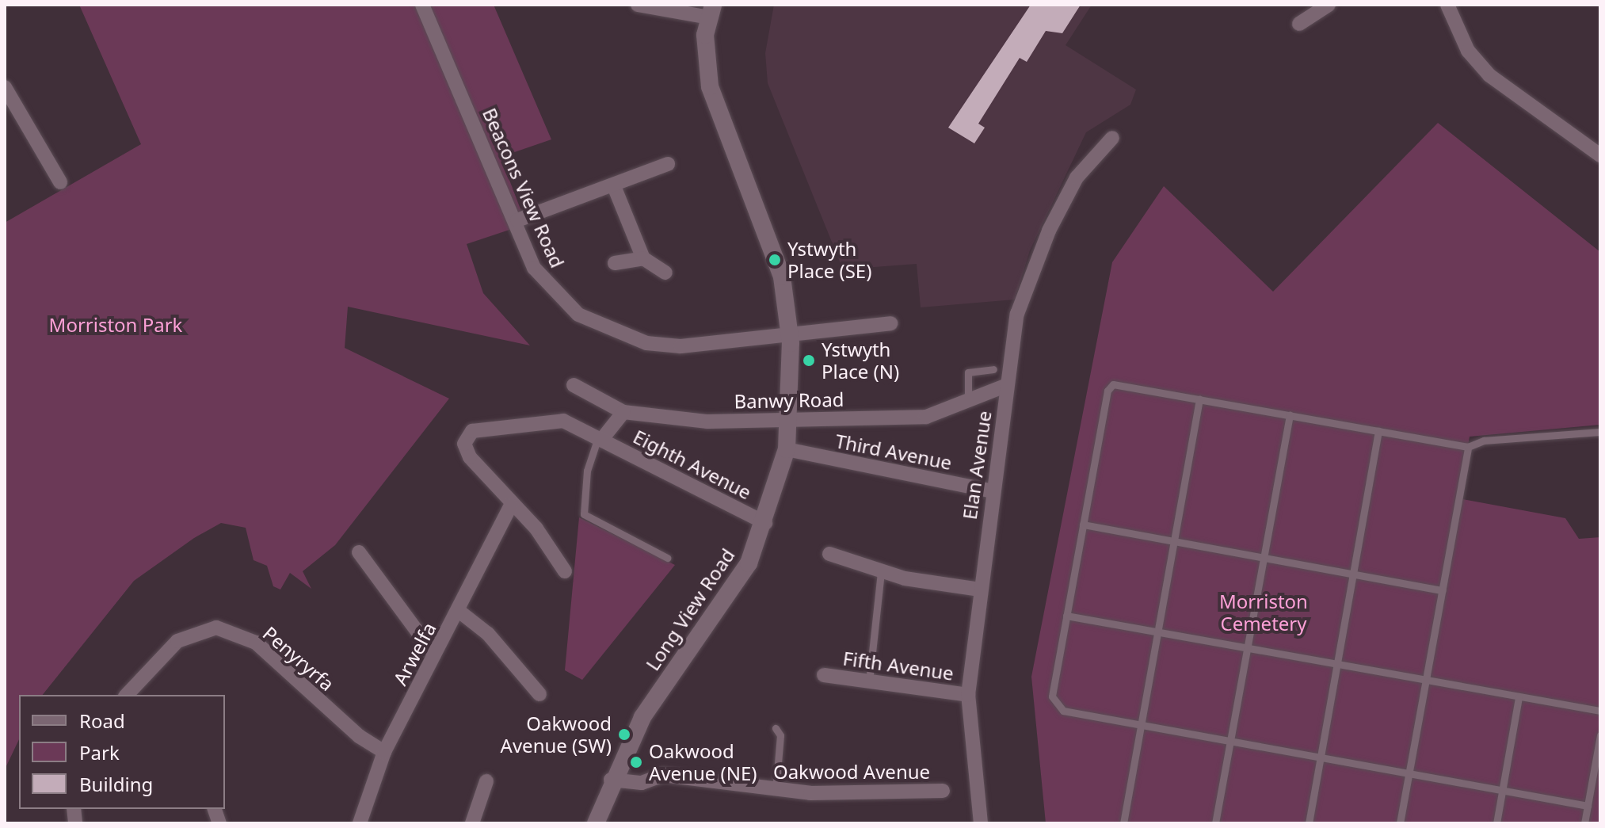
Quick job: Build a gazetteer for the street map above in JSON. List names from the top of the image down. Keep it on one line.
{"streets":{"street":["Beacons View Road","Banwy Road","Third Avenue","Eighth Avenue","Elan Avenue","Long View Road","Arwelfa","Penyryrfa","Fifth Avenue","Oakwood Avenue"]},"crossings":[["Beacons View Road","Long View Road"],["Banwy Road","Elan Avenue"],["Banwy Road","Long View Road"],["Third Avenue","Elan Avenue"],["Third Avenue","Long View Road"],["Eighth Avenue","Long View Road"],["Eighth Avenue","Arwelfa"],["Elan Avenue","Fifth Avenue"],["Long View Road","Oakwood Avenue"],["Arwelfa","Penyryrfa"]],"parks":["Morriston Park","Morriston Cemetery"],"places":["Ystwyth Place (SE)","Ystwyth Place (N)","Oakwood Avenue (SW)","Oakwood Avenue (NE)"],"legend":["Road","Park","Building"]}
